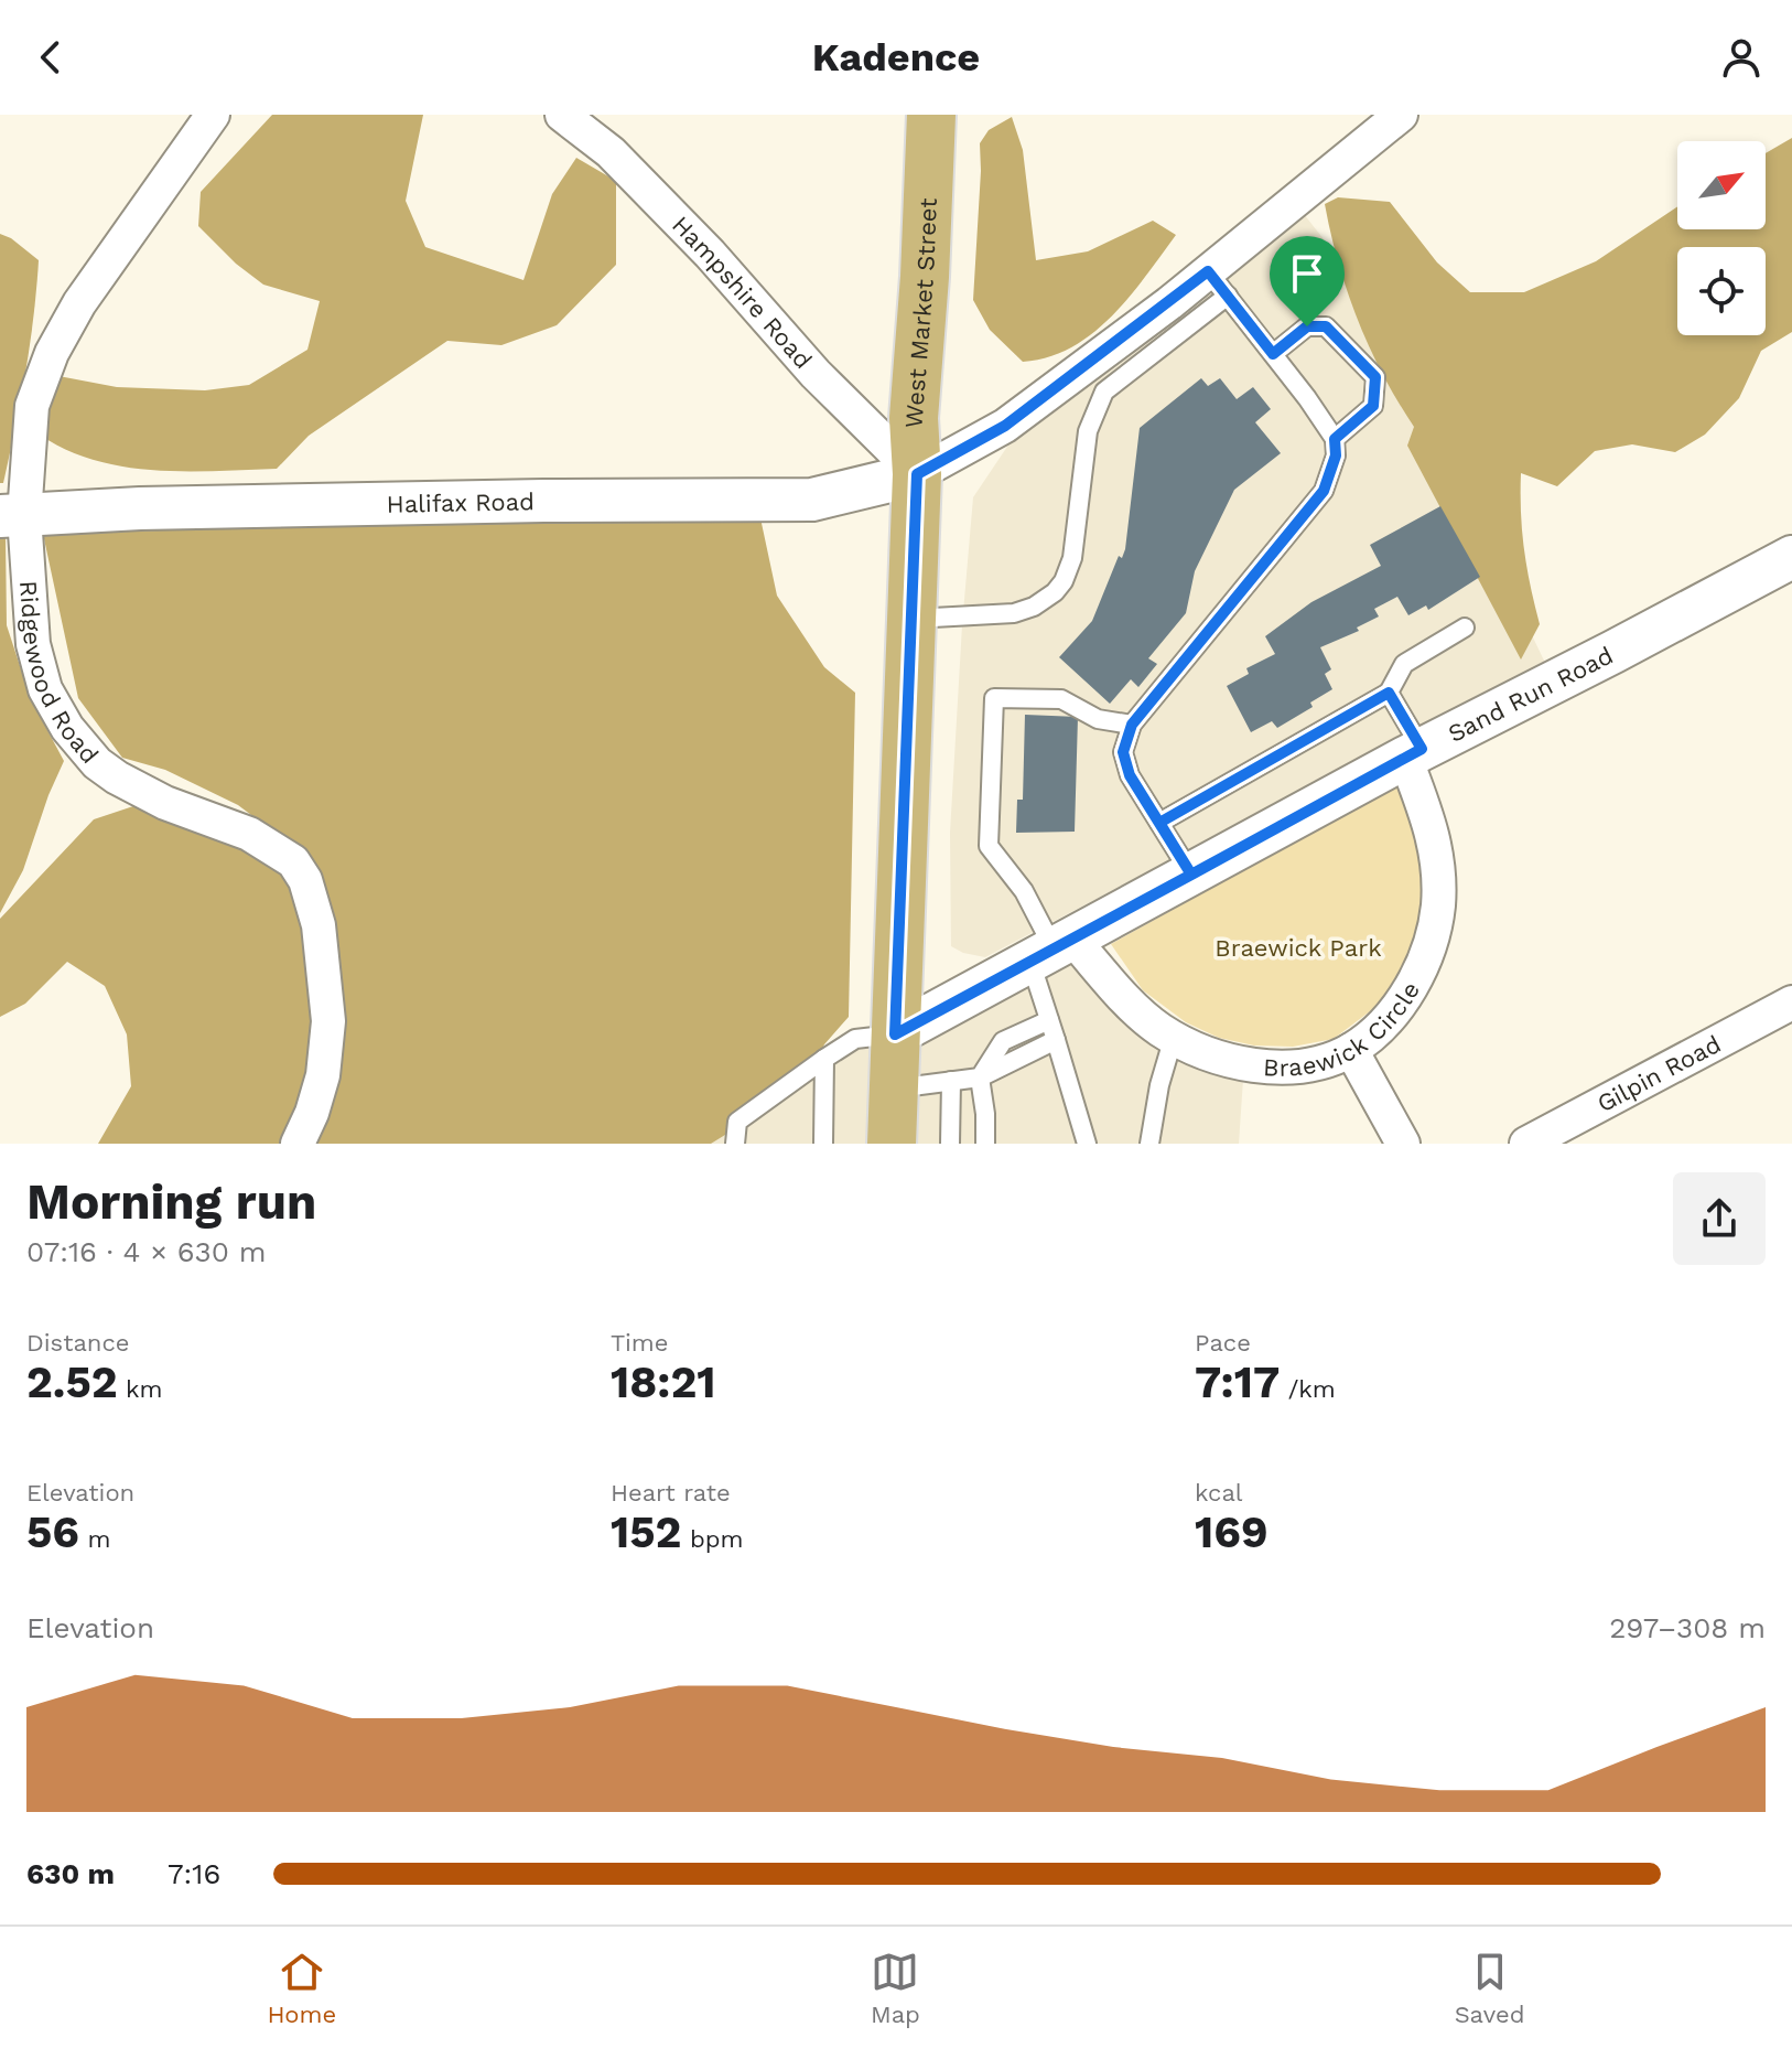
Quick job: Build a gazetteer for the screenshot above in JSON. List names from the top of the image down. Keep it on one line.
{"streets":{"main road":["West Market Street"],"street":["Hampshire Road","Halifax Road","Ridgewood Road","Sand Run Road","Braewick Circle","Gilpin Road"]},"crossings":[["Hampshire Road","West Market Street"],["Hampshire Road","Halifax Road"],["West Market Street","Halifax Road"],["West Market Street","Sand Run Road"],["Halifax Road","Ridgewood Road"],["Sand Run Road","Braewick Circle"]],"parks":["Braewick Park"],"north":"top right","page":{"header":"Kadence","heading":["Morning run","07:16 · 4 × 630 m"],"stats":[["Distance","2.52 km"],["Time","18:21"],["Pace","7:17 /km"],["Elevation","56 m"],["Heart rate","152 bpm"],["kcal","169"]],"chart":["Elevation","297–308 m"],"list":[{"name":"630 m","note":"7:16"}],"tabs":["Home","Map","Saved"]}}
